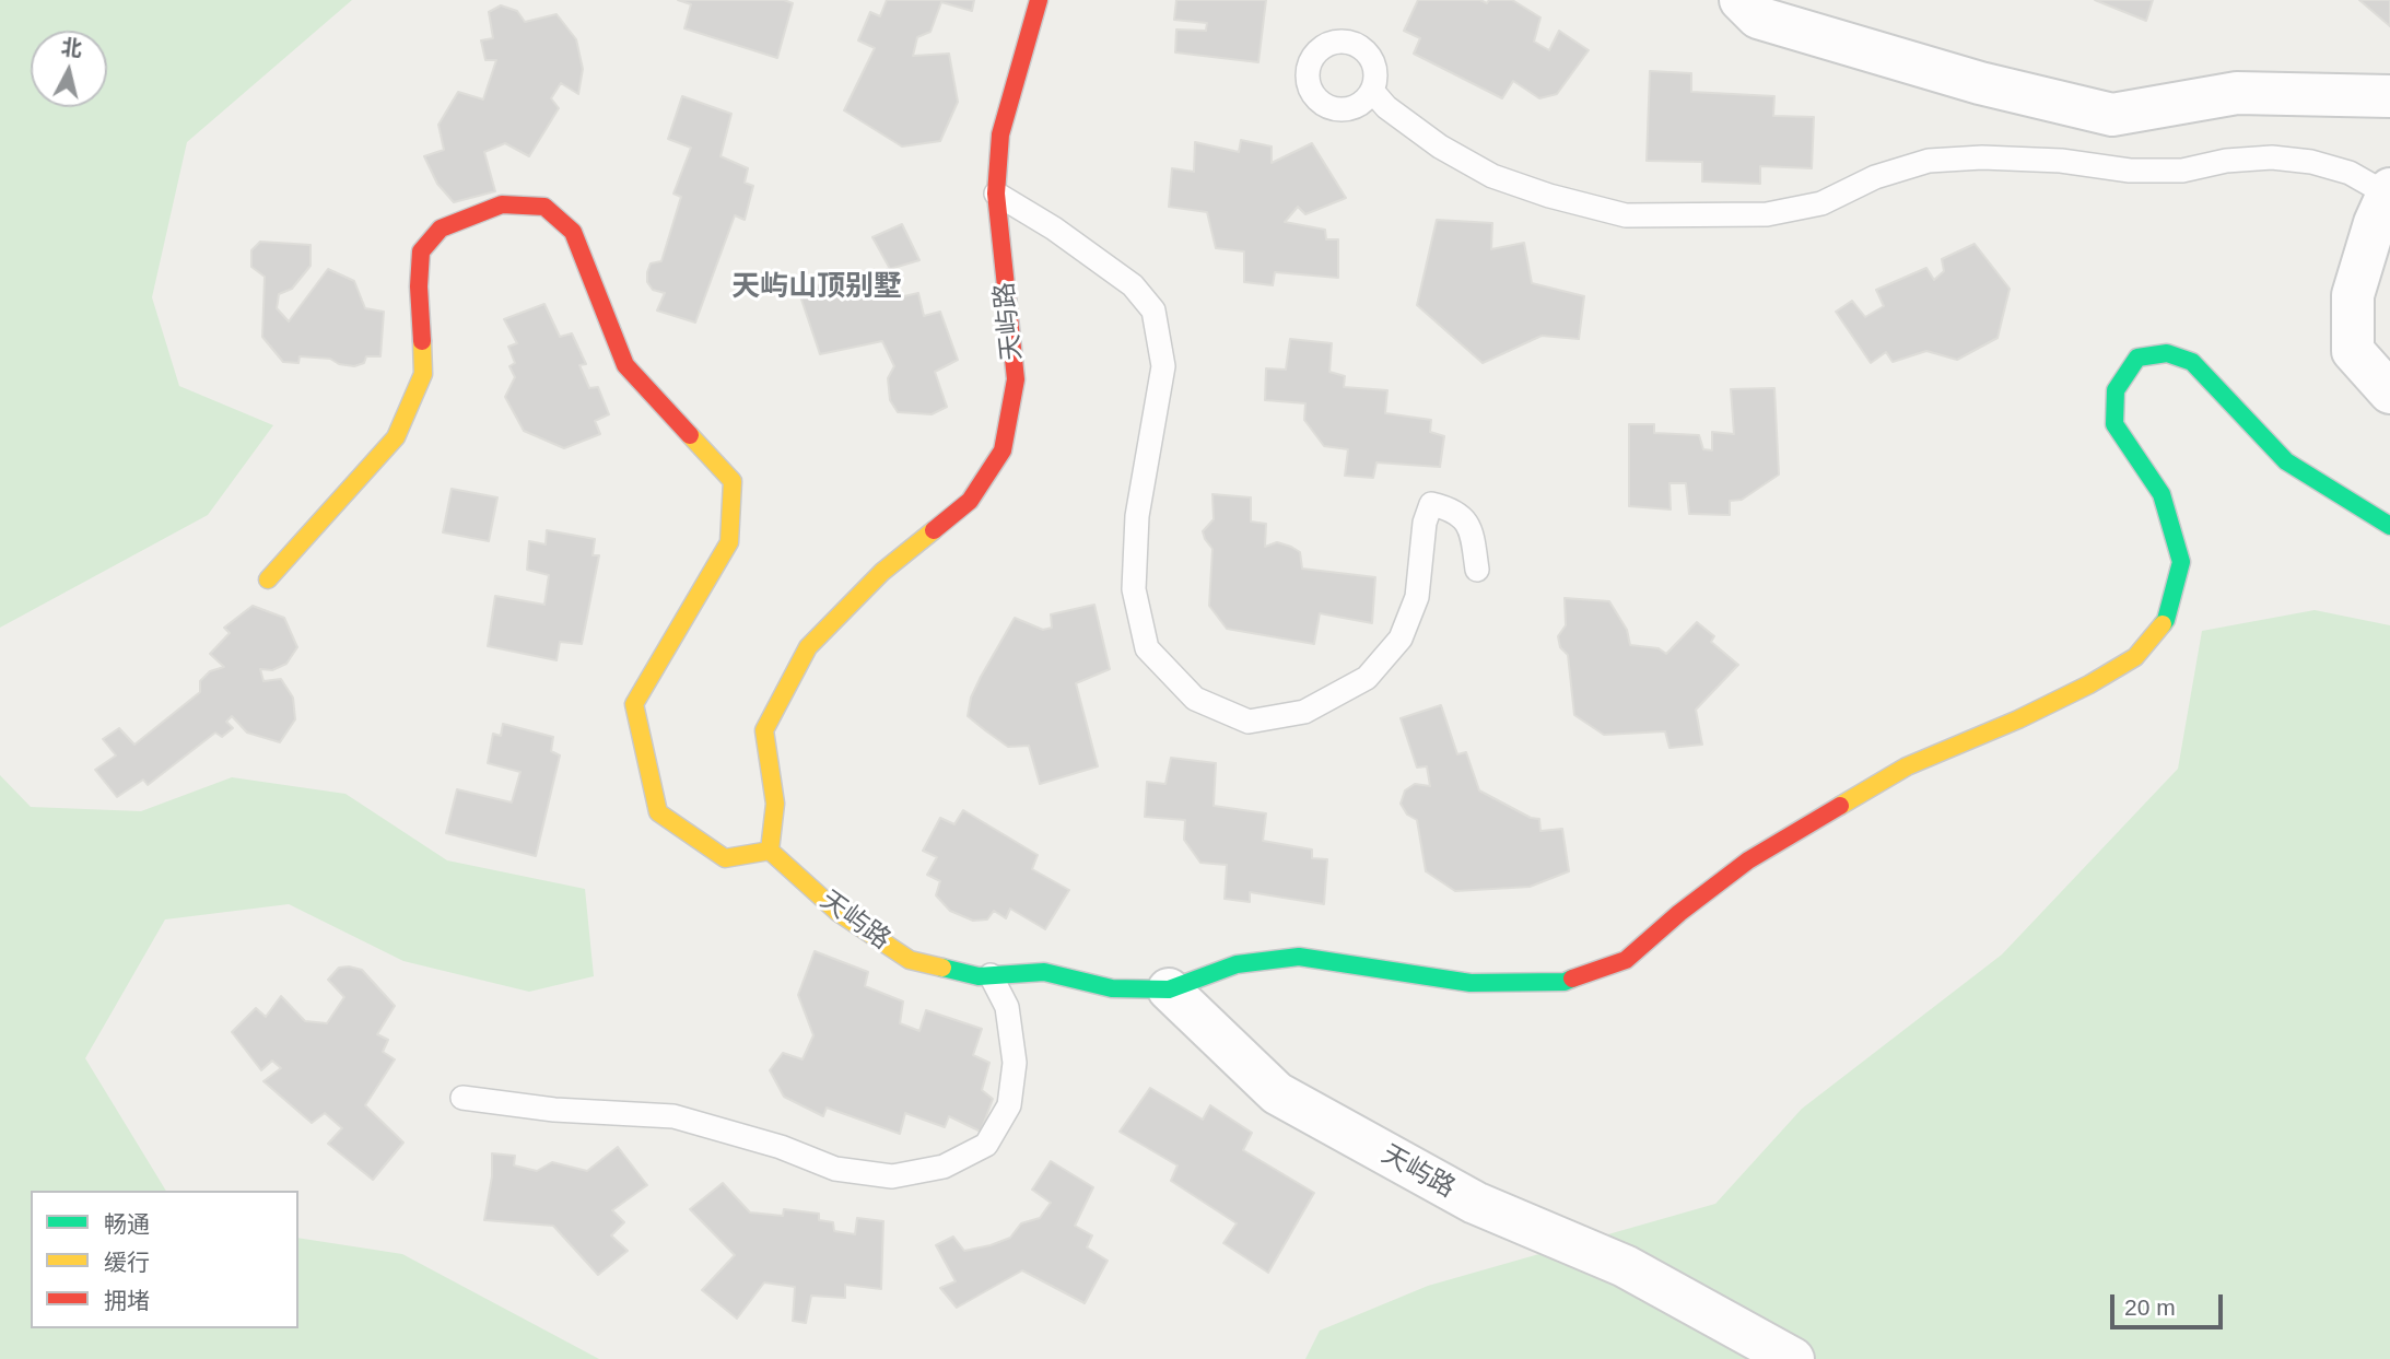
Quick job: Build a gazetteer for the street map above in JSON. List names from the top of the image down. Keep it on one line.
{"streets":{"street":["天屿路"]},"districts":["天屿山顶别墅"],"legend":["畅通","缓行","拥堵"],"scale_bar":"20 m","north":"top"}
